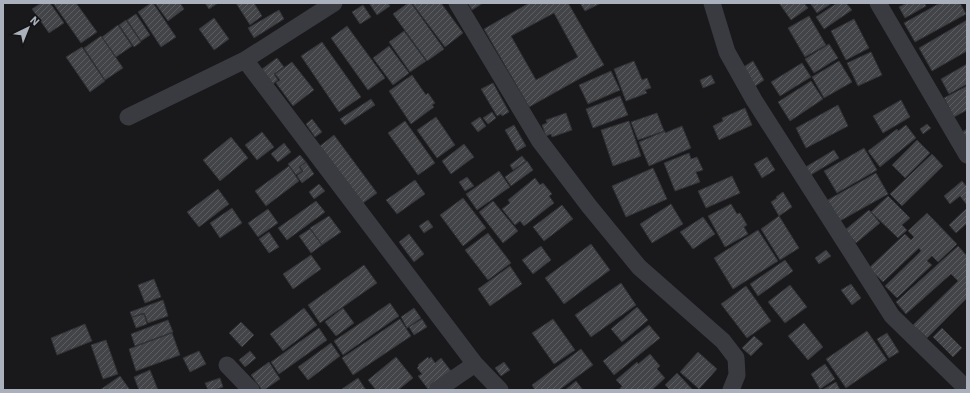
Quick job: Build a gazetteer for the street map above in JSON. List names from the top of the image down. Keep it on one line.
{"north":"top right"}
